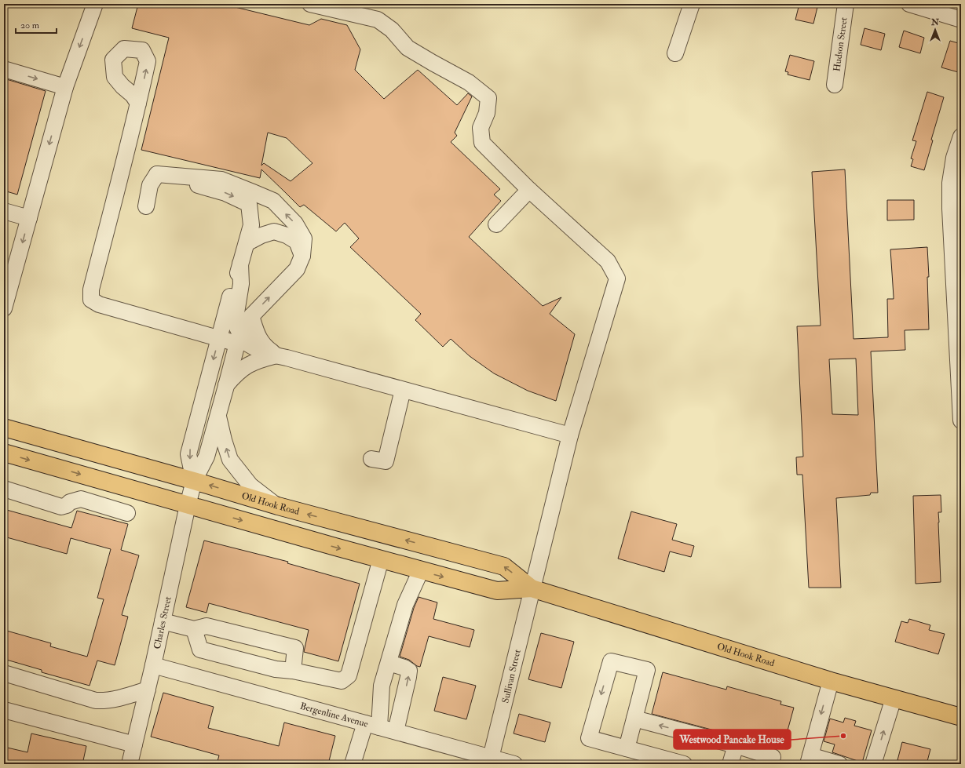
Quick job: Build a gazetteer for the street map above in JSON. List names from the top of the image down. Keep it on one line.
{"streets":{"main road":["Old Hook Road"],"street":["Hudson Street","Charles Street","Sullivan Street","Bergenline Avenue"]},"crossings":[["Old Hook Road","Charles Street"],["Old Hook Road","Sullivan Street"],["Charles Street","Bergenline Avenue"],["Sullivan Street","Bergenline Avenue"]],"places":["Westwood Pancake House"],"scale_bar":"20 m","north":"top"}
